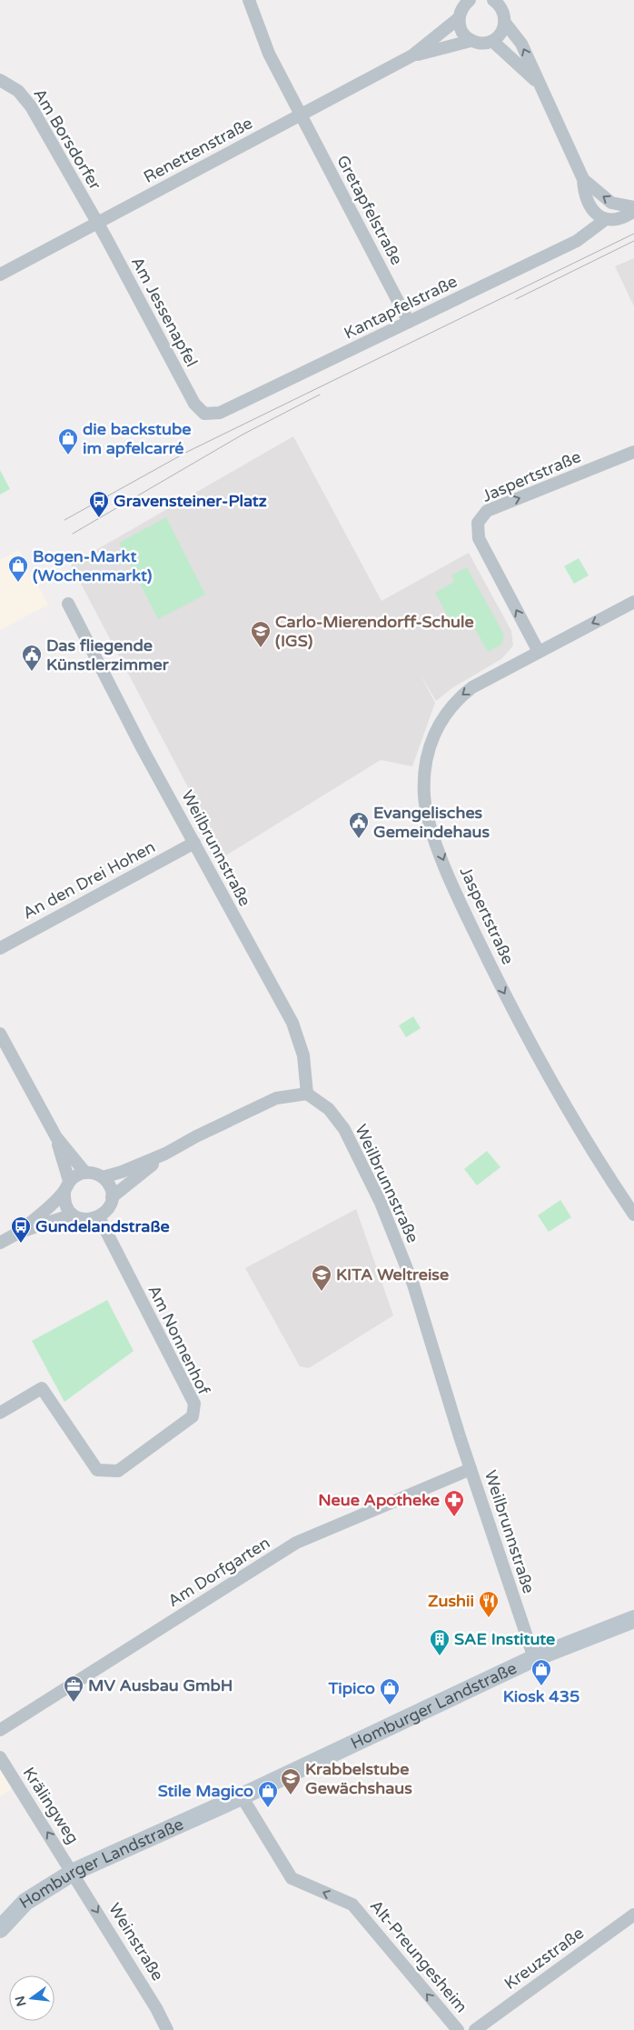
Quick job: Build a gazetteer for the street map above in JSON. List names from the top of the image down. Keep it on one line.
{"streets":{"street":["Am Borsdorfer","Renettenstraße","Gretapfelstraße","Kantapfelstraße","Am Jessenapfel","Jaspertstraße","Weilbrunnstraße","An den Drei Hohen","Am Nonnenhof","Am Dorfgarten","Homburger Landstraße","Krälingweg","Weinstraße","Alt-Preungesheim","Kreuzstraße"]},"crossings":[["Am Borsdorfer","Renettenstraße"],["Am Borsdorfer","Am Jessenapfel"],["Renettenstraße","Gretapfelstraße"],["Renettenstraße","Am Jessenapfel"],["Gretapfelstraße","Kantapfelstraße"],["Kantapfelstraße","Am Jessenapfel"],["Weilbrunnstraße","An den Drei Hohen"],["Weilbrunnstraße","Am Dorfgarten"],["Weilbrunnstraße","Homburger Landstraße"],["Homburger Landstraße","Krälingweg"],["Homburger Landstraße","Weinstraße"],["Homburger Landstraße","Alt-Preungesheim"],["Krälingweg","Weinstraße"]],"one_way":["Krälingweg","Weinstraße","Alt-Preungesheim"],"places":{"shop":["die backstube im apfelcarré","Bogen-Markt (Wochenmarkt)","Kiosk 435","Tipico","Stile Magico"],"bus stop":["Gravensteiner-Platz","Gundelandstraße"],"school or university":["Carlo-Mierendorff-Schule (IGS)","KITA Weltreise","Krabbelstube Gewächshaus"],"public building":["Das fliegende Künstlerzimmer","Evangelisches Gemeindehaus"],"pharmacy":["Neue Apotheke"],"restaurant":["Zushii"],"building":["SAE Institute"],"office":["MV Ausbau GmbH"]},"north":"left"}
